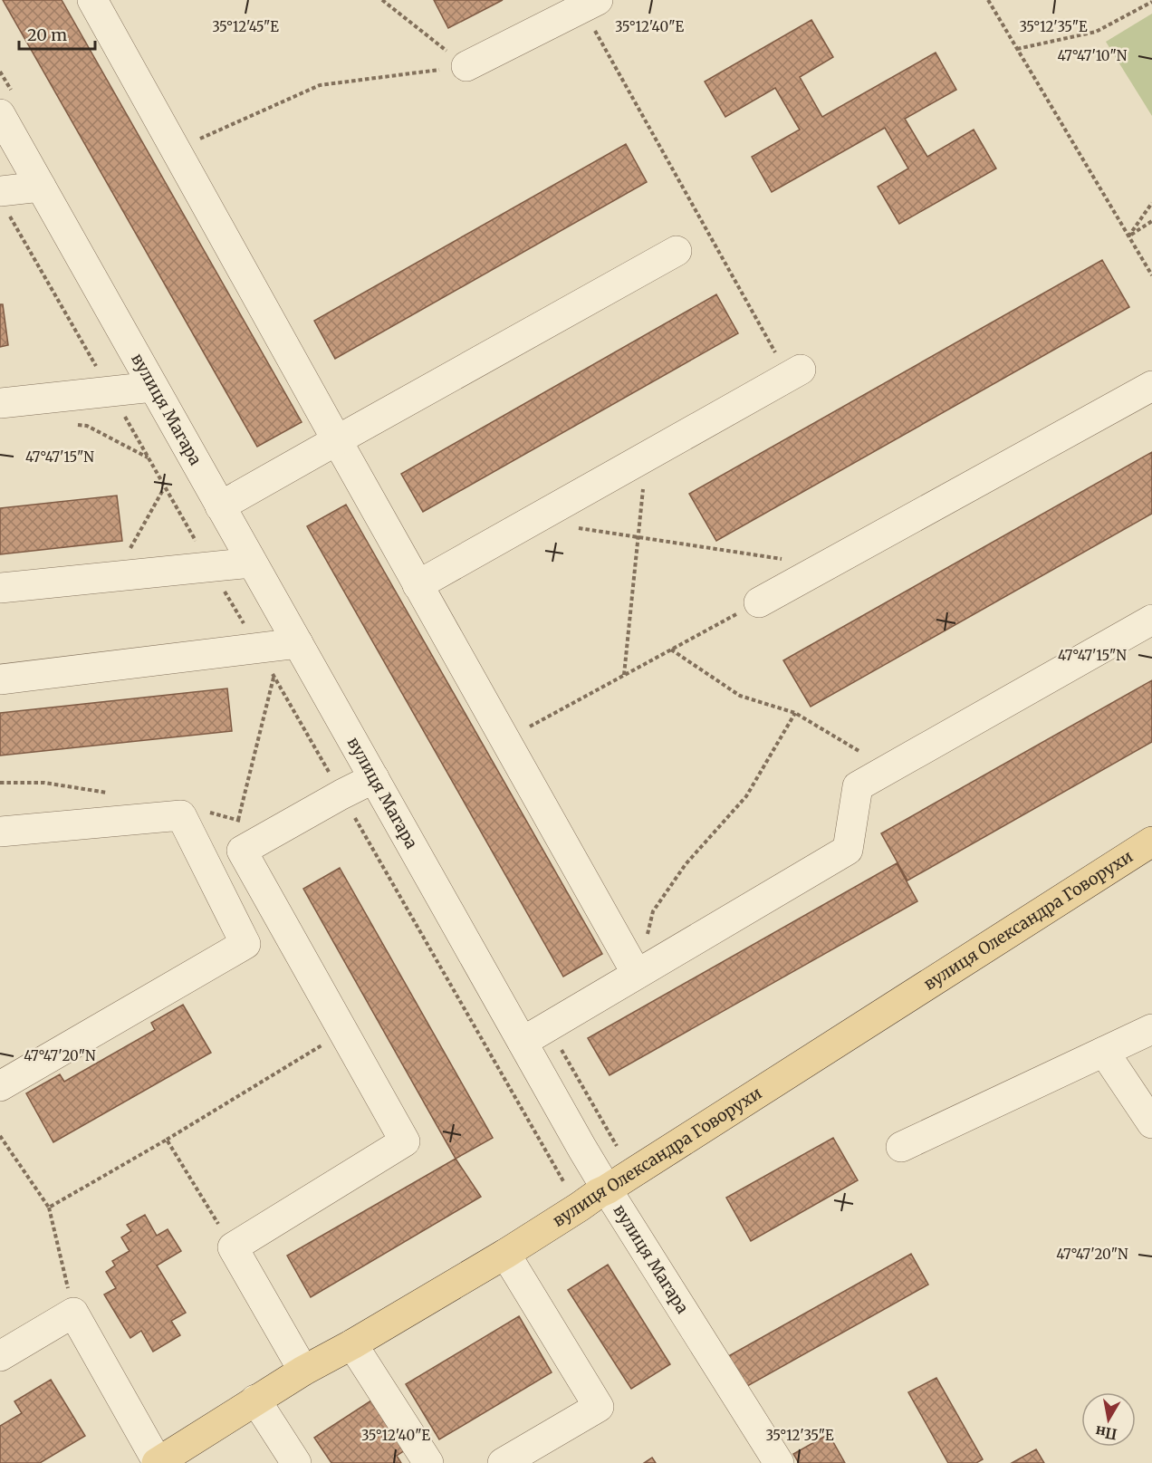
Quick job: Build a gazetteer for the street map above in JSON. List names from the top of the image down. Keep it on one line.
{"streets":{"main road":["вулиця Олександра Говорухи"],"street":["вулиця Магара"]},"crossings":[["вулиця Магара","вулиця Олександра Говорухи"]],"scale_bar":"20 m","north":"bottom","coordinates":["35°12'40\"E","35°12'35\"E","35°12'45\"E","47°47'10\"N","47°47'15\"N","47°47'20\"N"]}
